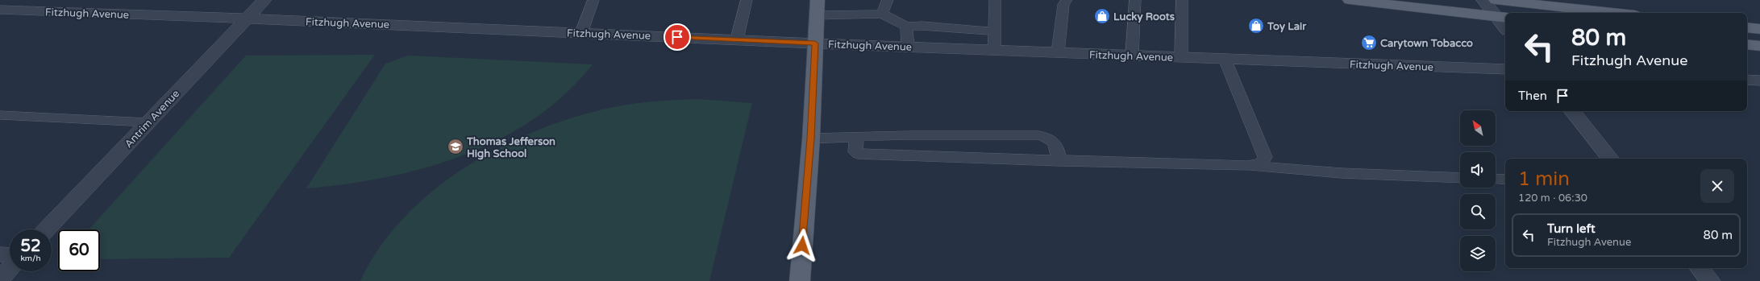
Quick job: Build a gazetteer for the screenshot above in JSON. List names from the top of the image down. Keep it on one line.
{"streets":{"street":["Fitzhugh Avenue","Antrim Avenue"]},"crossings":[["Fitzhugh Avenue","Antrim Avenue"]],"places":{"shop":["Lucky Roots","Toy Lair"],"supermarket":["Carytown Tobacco"],"school or university":["Thomas Jefferson High School"]},"north":"top left","page":{"turn":["80 m","Fitzhugh Avenue"],"then":"Then","heading":["1 min","120 m · 06:30"],"list":[{"name":"Turn left","note":"Fitzhugh Avenue","value":"80 m"}],"speed":"52 km/h","limit":"60"}}
